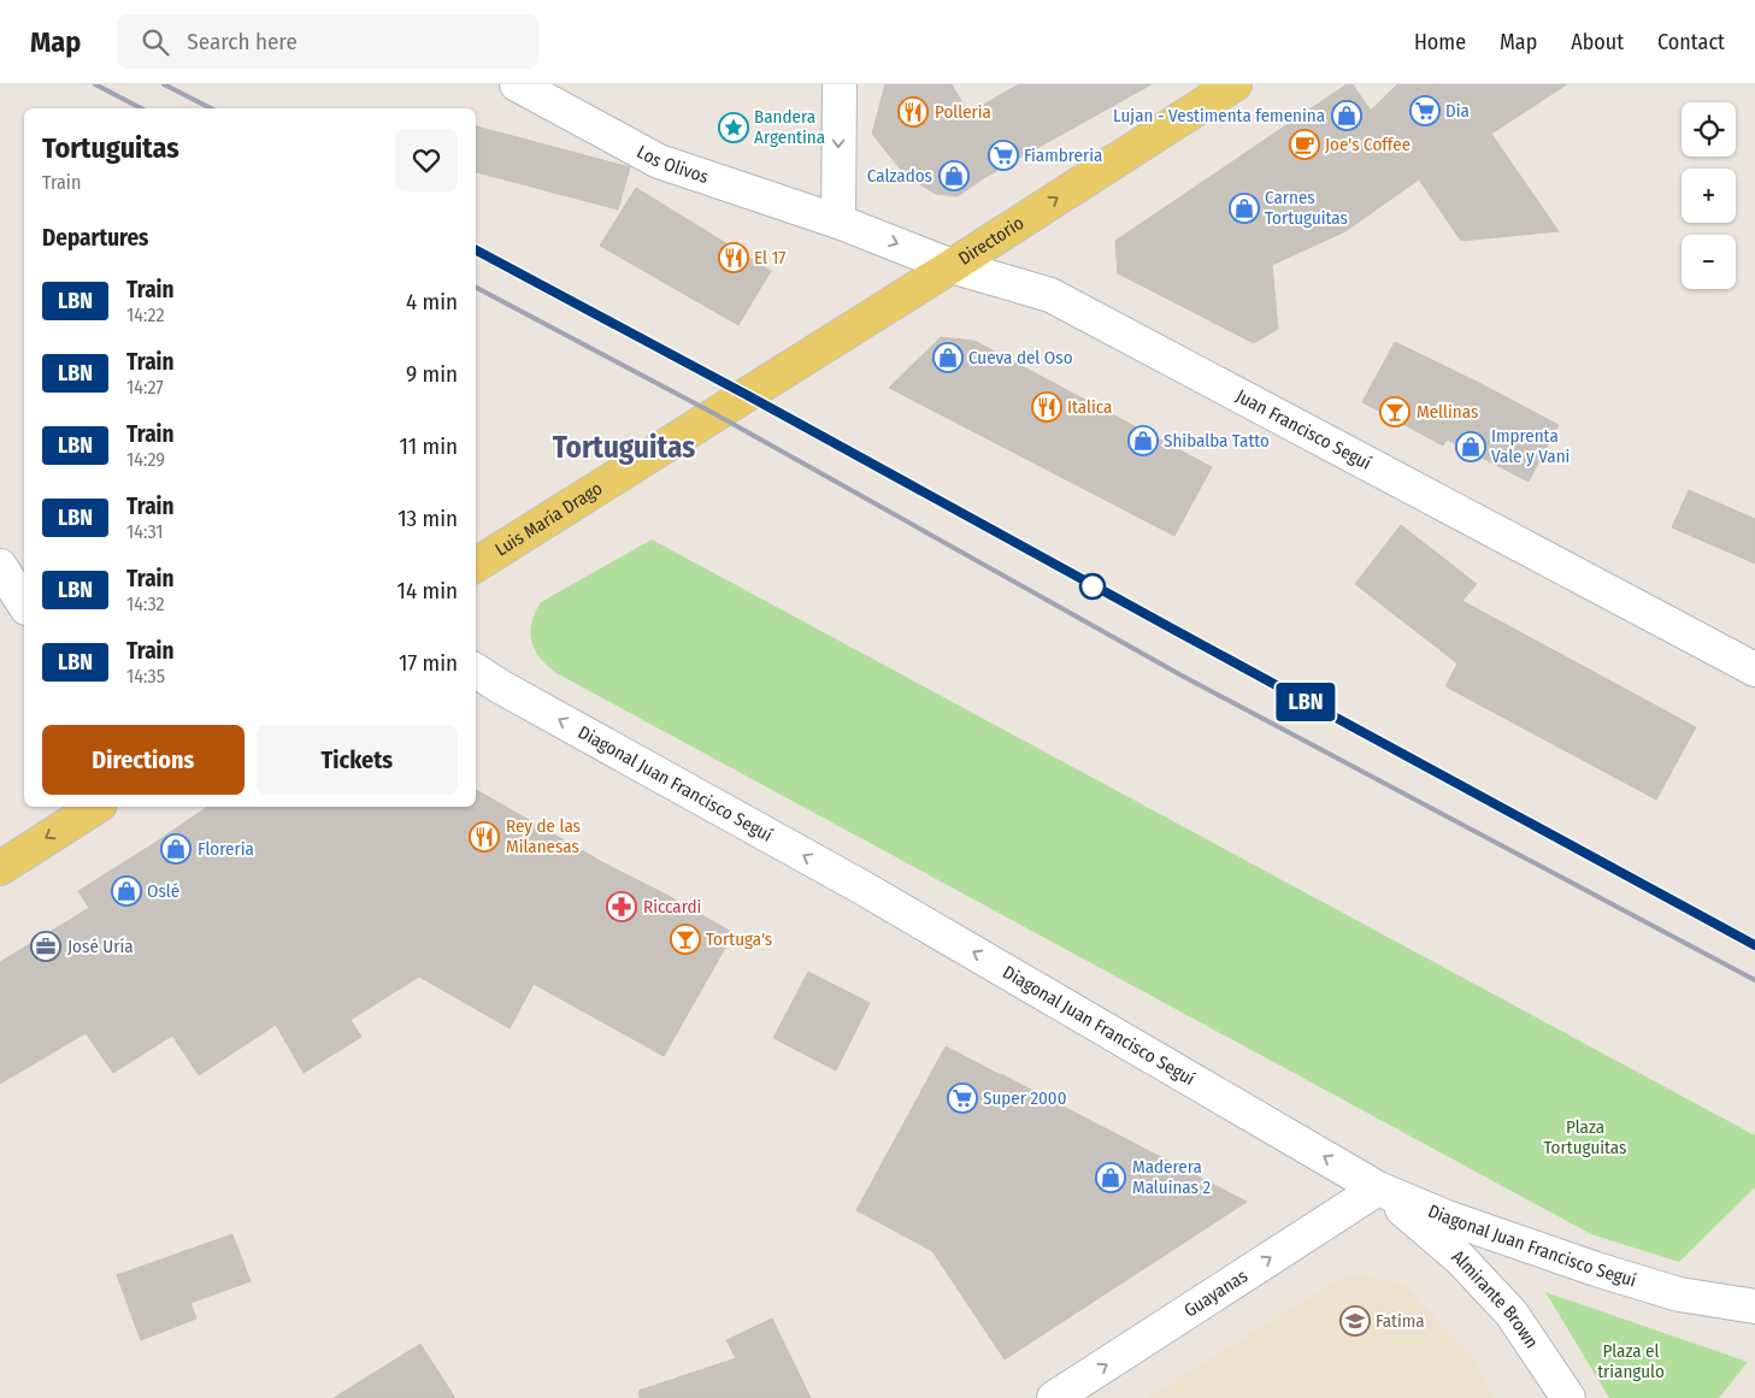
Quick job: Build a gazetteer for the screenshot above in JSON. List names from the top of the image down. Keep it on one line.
{"streets":{"main road":["Directorio","Luis María Drago"],"street":["Los Olivos","Juan Francisco Seguí","Diagonal Juan Francisco Seguí","Guayanas","Almirante Brown"]},"crossings":[["Los Olivos","Juan Francisco Seguí"],["Directorio","Juan Francisco Seguí"],["Directorio","Luis María Drago"],["Diagonal Juan Francisco Seguí","Guayanas"],["Diagonal Juan Francisco Seguí","Almirante Brown"],["Guayanas","Almirante Brown"]],"one_way":["Directorio","Diagonal Juan Francisco Seguí","Guayanas"],"districts":["Tortuguitas"],"parks":["Plaza Tortuguitas","Plaza el triangulo"],"places":{"supermarket":["Dia","Fiambreria","Super 2000"],"restaurant":["Polleria","El 17","Italica","Rey de las Milanesas"],"shop":["Lujan - Vestimenta femenina","Calzados","Carnes Tortuguitas","Cueva del Oso","Shibalba Tatto","Imprenta Vale y Vani","Floreria","Oslé","Maderera Maluinas 2"],"place":["Bandera Argentina"],"cafe":["Joe's Coffee"],"bar":["Mellinas","Tortuga's"],"pharmacy":["Riccardi"],"office":["José Uría"],"school or university":["Fatima"]},"page":{"header":"Map","search":"Search here","nav":["Home","Map","About","Contact"],"on_map":"LBN","map_buttons":["+","−"],"heading":[["Tortuguitas","Train"],"Departures"],"list":[{"mark":"LBN","name":"Train","note":"14:22","value":"4 min"},{"mark":"LBN","name":"Train","note":"14:27","value":"9 min"},{"mark":"LBN","name":"Train","note":"14:29","value":"11 min"},{"mark":"LBN","name":"Train","note":"14:31","value":"13 min"},{"mark":"LBN","name":"Train","note":"14:32","value":"14 min"},{"mark":"LBN","name":"Train","note":"14:35","value":"17 min"}],"buttons":["Directions","Tickets"]}}
